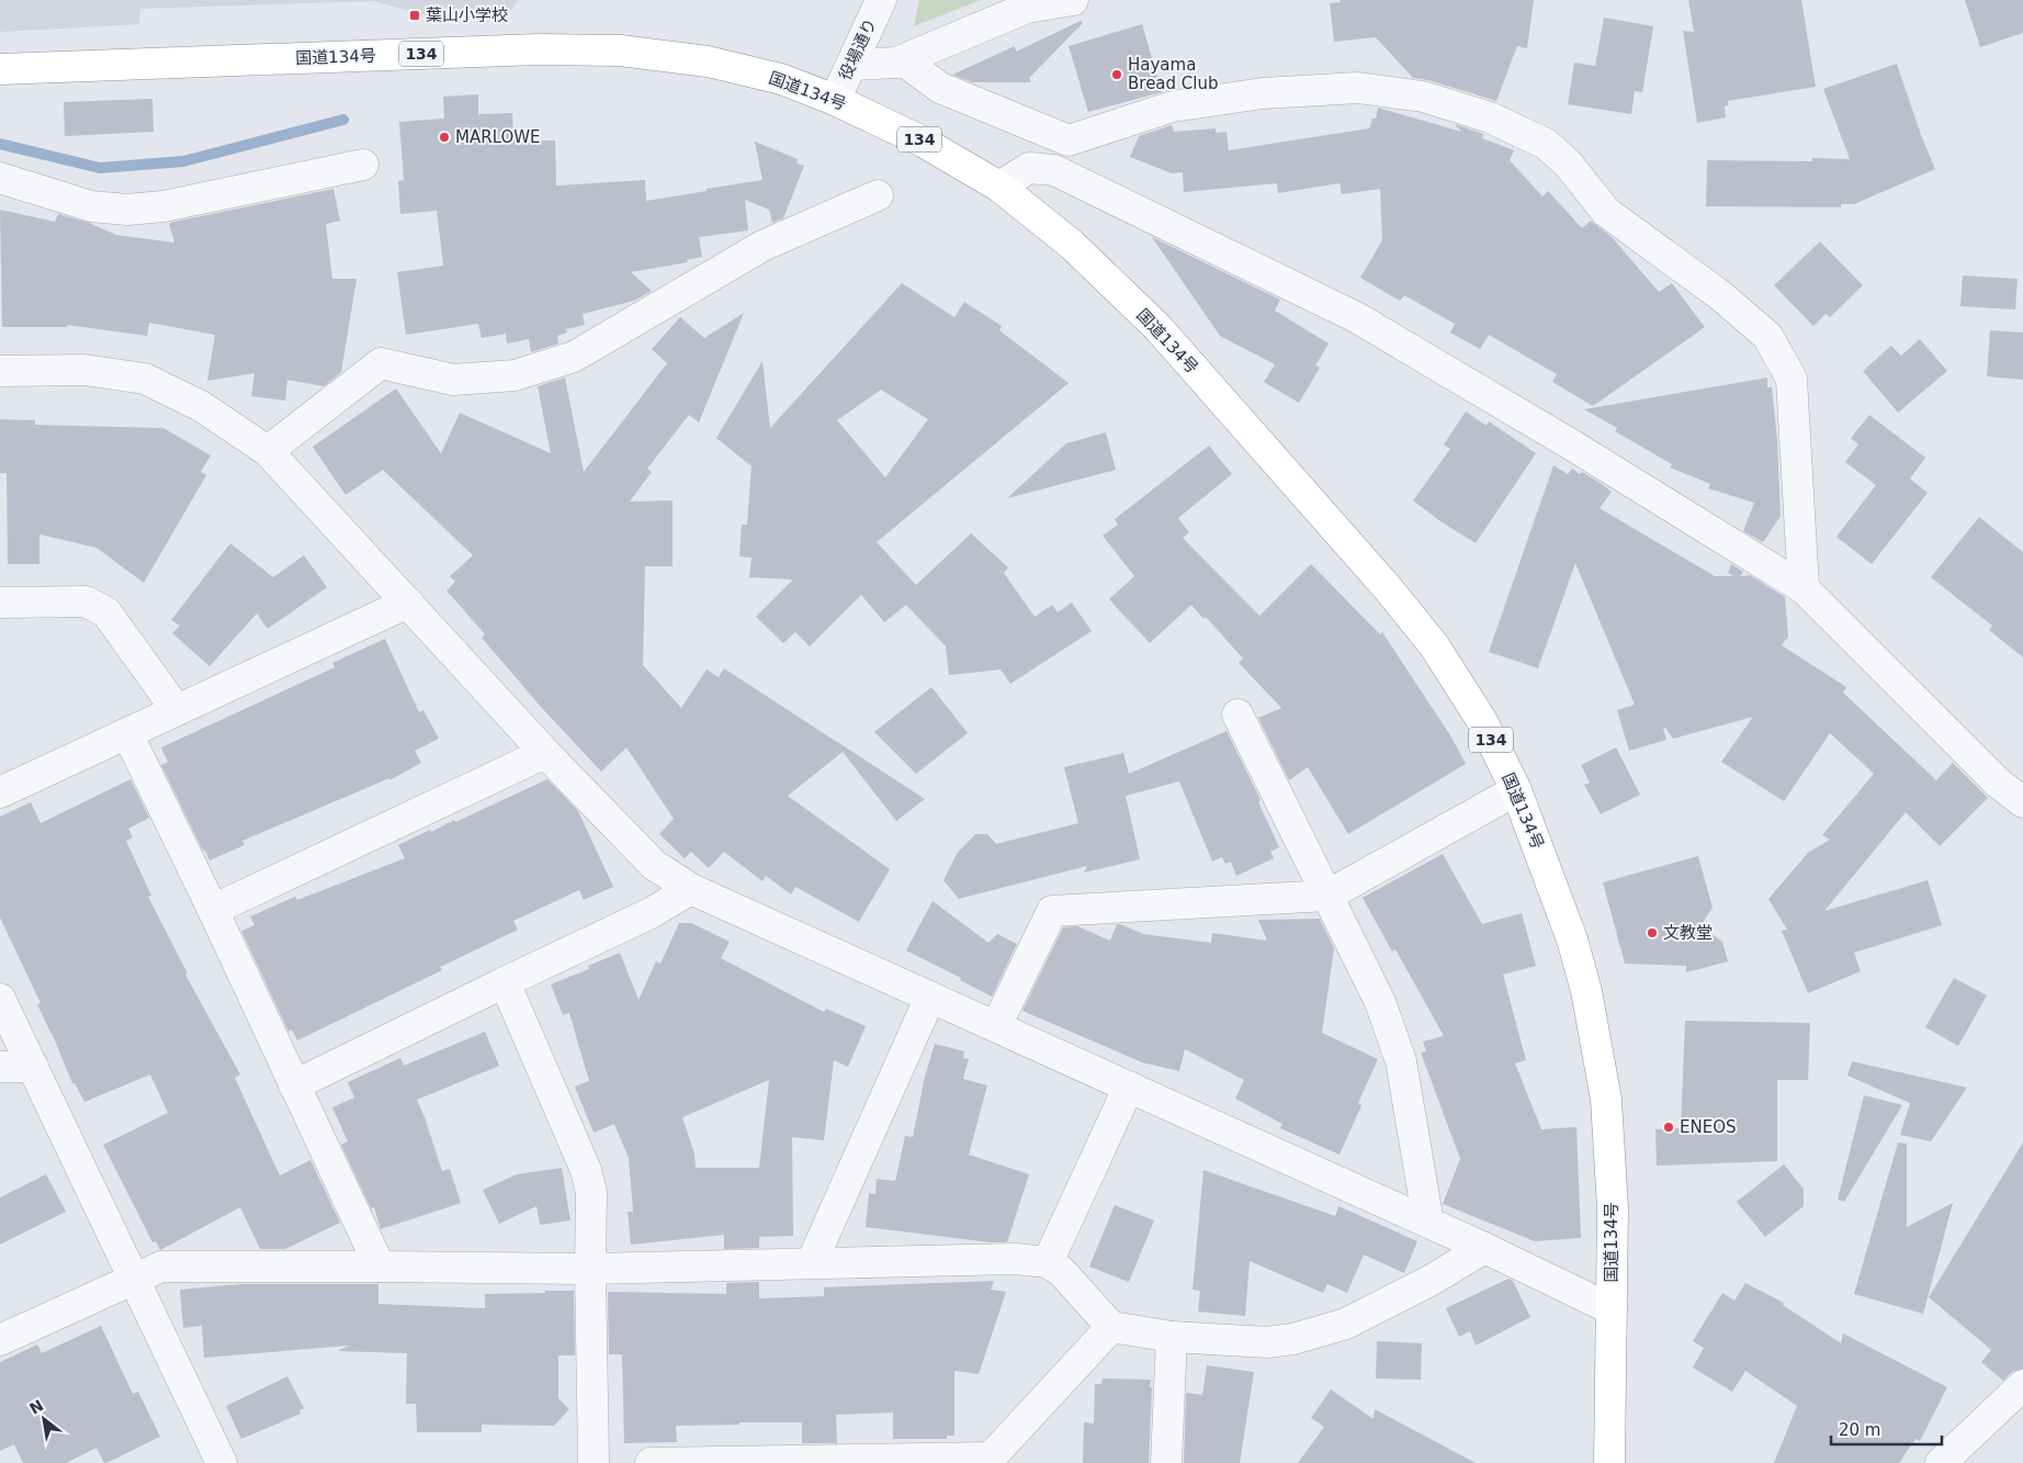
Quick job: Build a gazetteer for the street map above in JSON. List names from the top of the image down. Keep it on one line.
{"streets":{"highway":["134","国道134号"],"street":["役場通り"]},"crossings":[["役場通り","国道134号"]],"places":{"transit":["葉山小学校"],"other":["Hayama Bread Club","MARLOWE","文教堂","ENEOS"]},"scale_bar":"20 m","north":"top left"}
